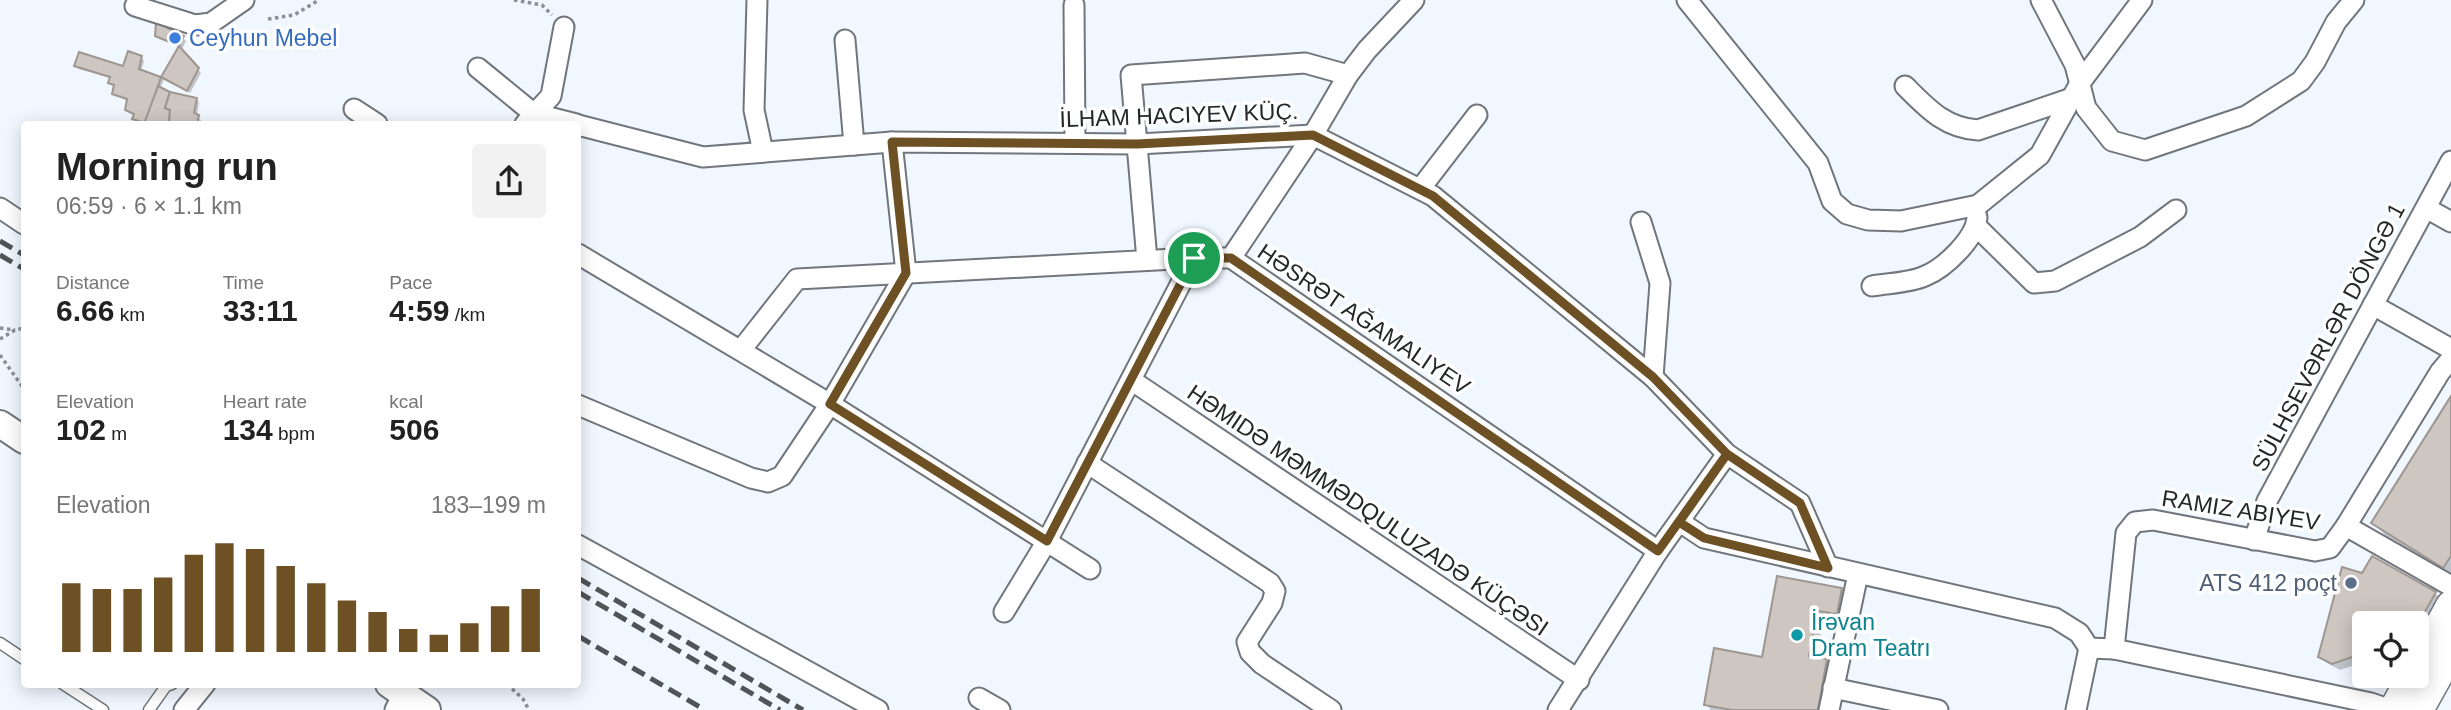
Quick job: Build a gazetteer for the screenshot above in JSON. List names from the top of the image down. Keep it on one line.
{"streets":{"street":["SÜLHSEVƏRLƏR DÖNGƏ 1","HƏMIDƏ MƏMMƏDQULUZADƏ KÜÇƏSI"]},"places":["Ceyhun Mebel","ATS 412 poçt","İrəvan Dram Teatrı"],"page":{"heading":["Morning run","06:59 · 6 × 1.1 km"],"stats":[["Distance","6.66 km"],["Time","33:11"],["Pace","4:59 /km"],["Elevation","102 m"],["Heart rate","134 bpm"],["kcal","506"]],"chart":["Elevation","183–199 m"]}}
